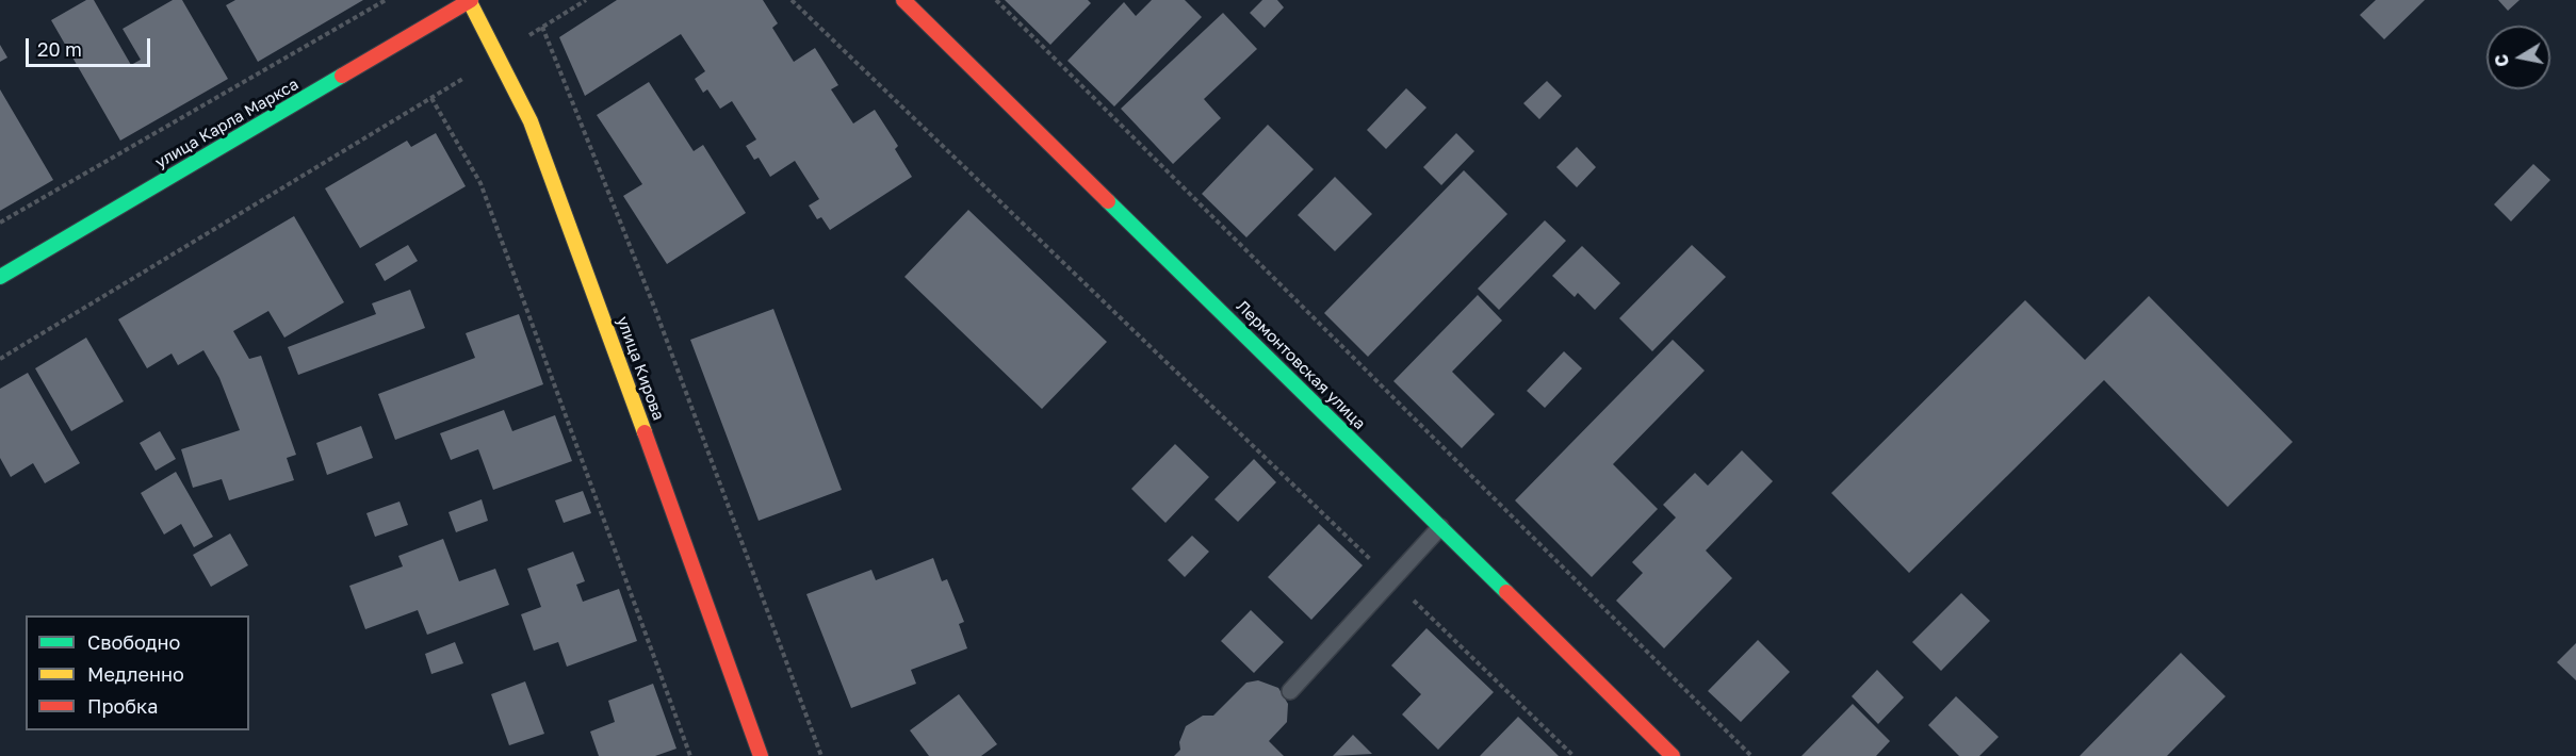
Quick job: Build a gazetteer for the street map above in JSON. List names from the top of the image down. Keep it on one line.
{"streets":{"main road":["улица Карла Маркса","Лермонтовская улица","улица Кирова"]},"crossings":[["улица Карла Маркса","улица Кирова"]],"legend":["Свободно","Медленно","Пробка"],"scale_bar":"20 m","north":"left"}
